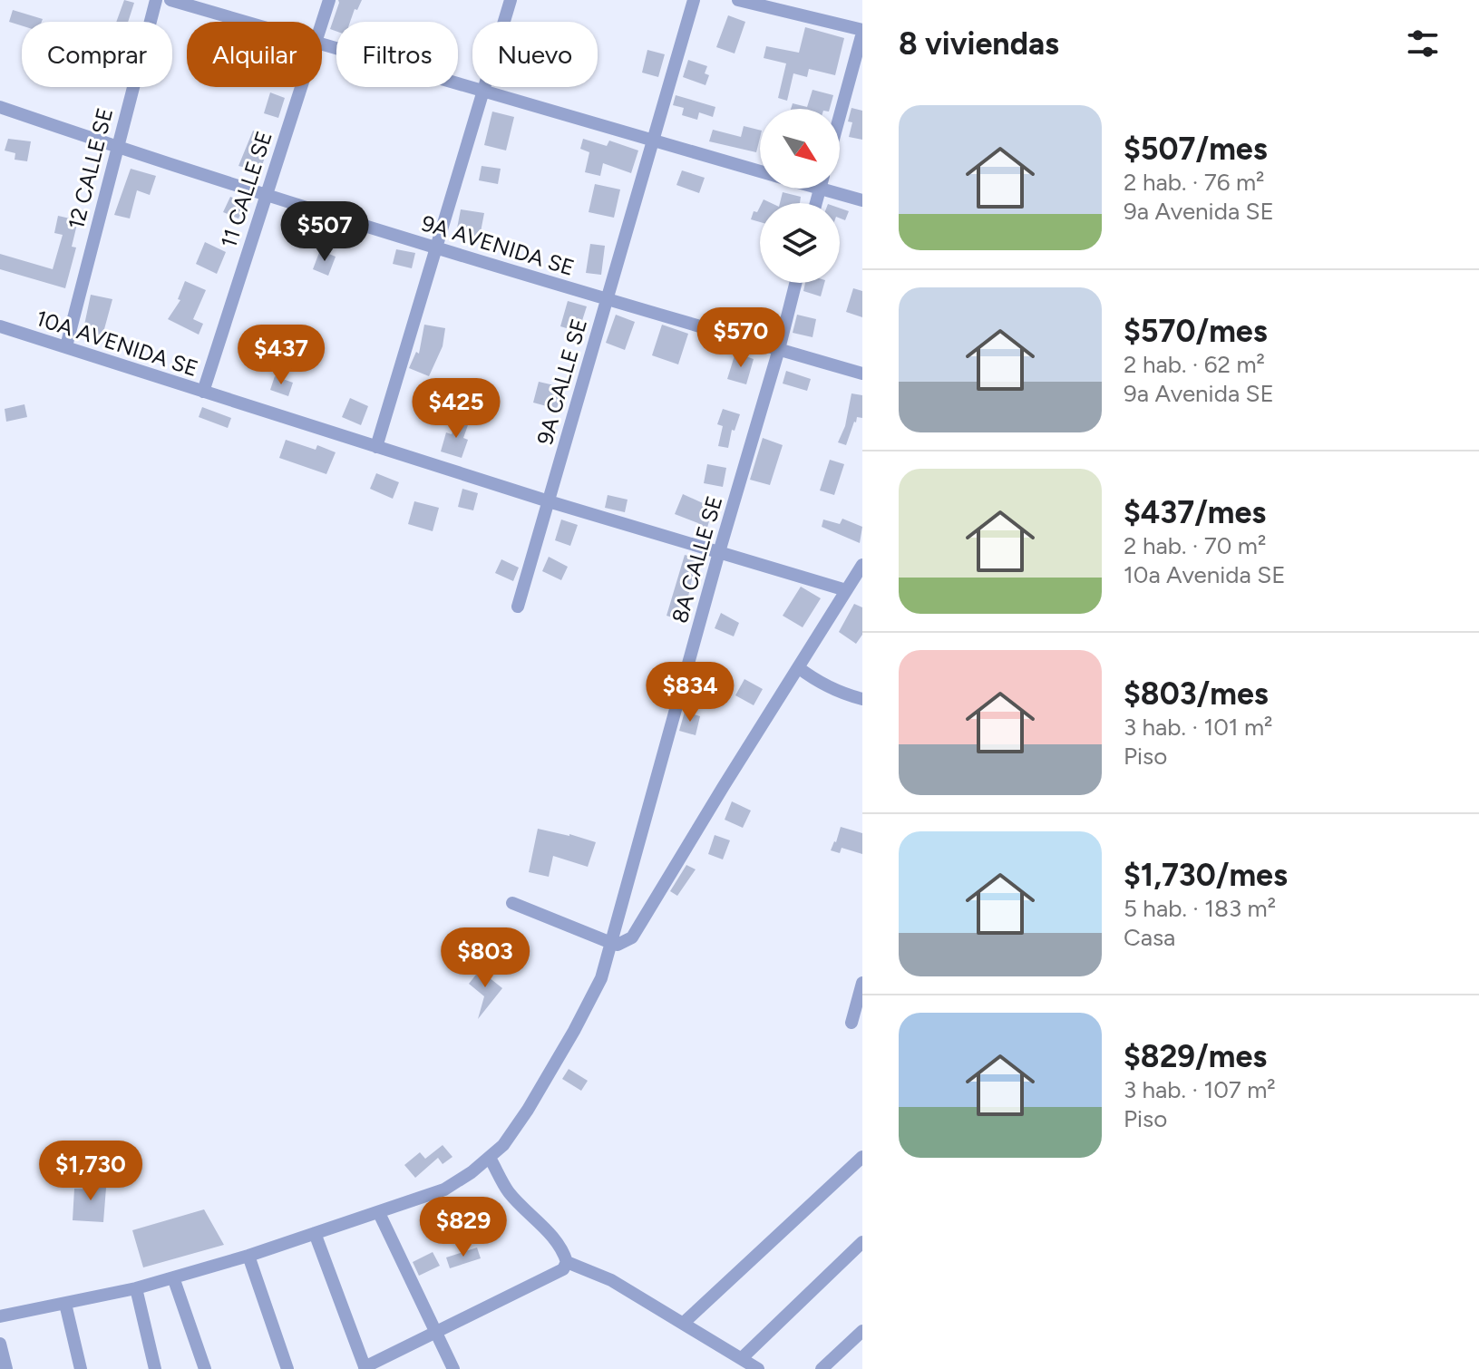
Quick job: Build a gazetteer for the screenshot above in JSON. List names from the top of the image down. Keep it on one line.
{"streets":{"street":["12 CALLE SE","11 CALLE SE","9A AVENIDA SE","10A AVENIDA SE","9A CALLE SE","8A CALLE SE"]},"crossings":[["12 CALLE SE","9A AVENIDA SE"],["12 CALLE SE","10A AVENIDA SE"],["11 CALLE SE","9A AVENIDA SE"],["11 CALLE SE","10A AVENIDA SE"],["9A AVENIDA SE","9A CALLE SE"],["9A AVENIDA SE","8A CALLE SE"],["10A AVENIDA SE","9A CALLE SE"],["10A AVENIDA SE","8A CALLE SE"]],"north":"bottom right","page":{"heading":"8 viviendas","chip":["Comprar","Alquilar","Filtros","Nuevo"],"list":[{"name":"$507/mes","note":"2 hab. · 76 m² · 9a Avenida SE"},{"name":"$570/mes","note":"2 hab. · 62 m² · 9a Avenida SE"},{"name":"$437/mes","note":"2 hab. · 70 m² · 10a Avenida SE"},{"name":"$803/mes","note":"3 hab. · 101 m² · Piso"},{"name":"$1,730/mes","note":"5 hab. · 183 m² · Casa"},{"name":"$829/mes","note":"3 hab. · 107 m² · Piso"}],"price":["$507","$570","$437","$425","$834","$803","$1,730","$829"]}}
